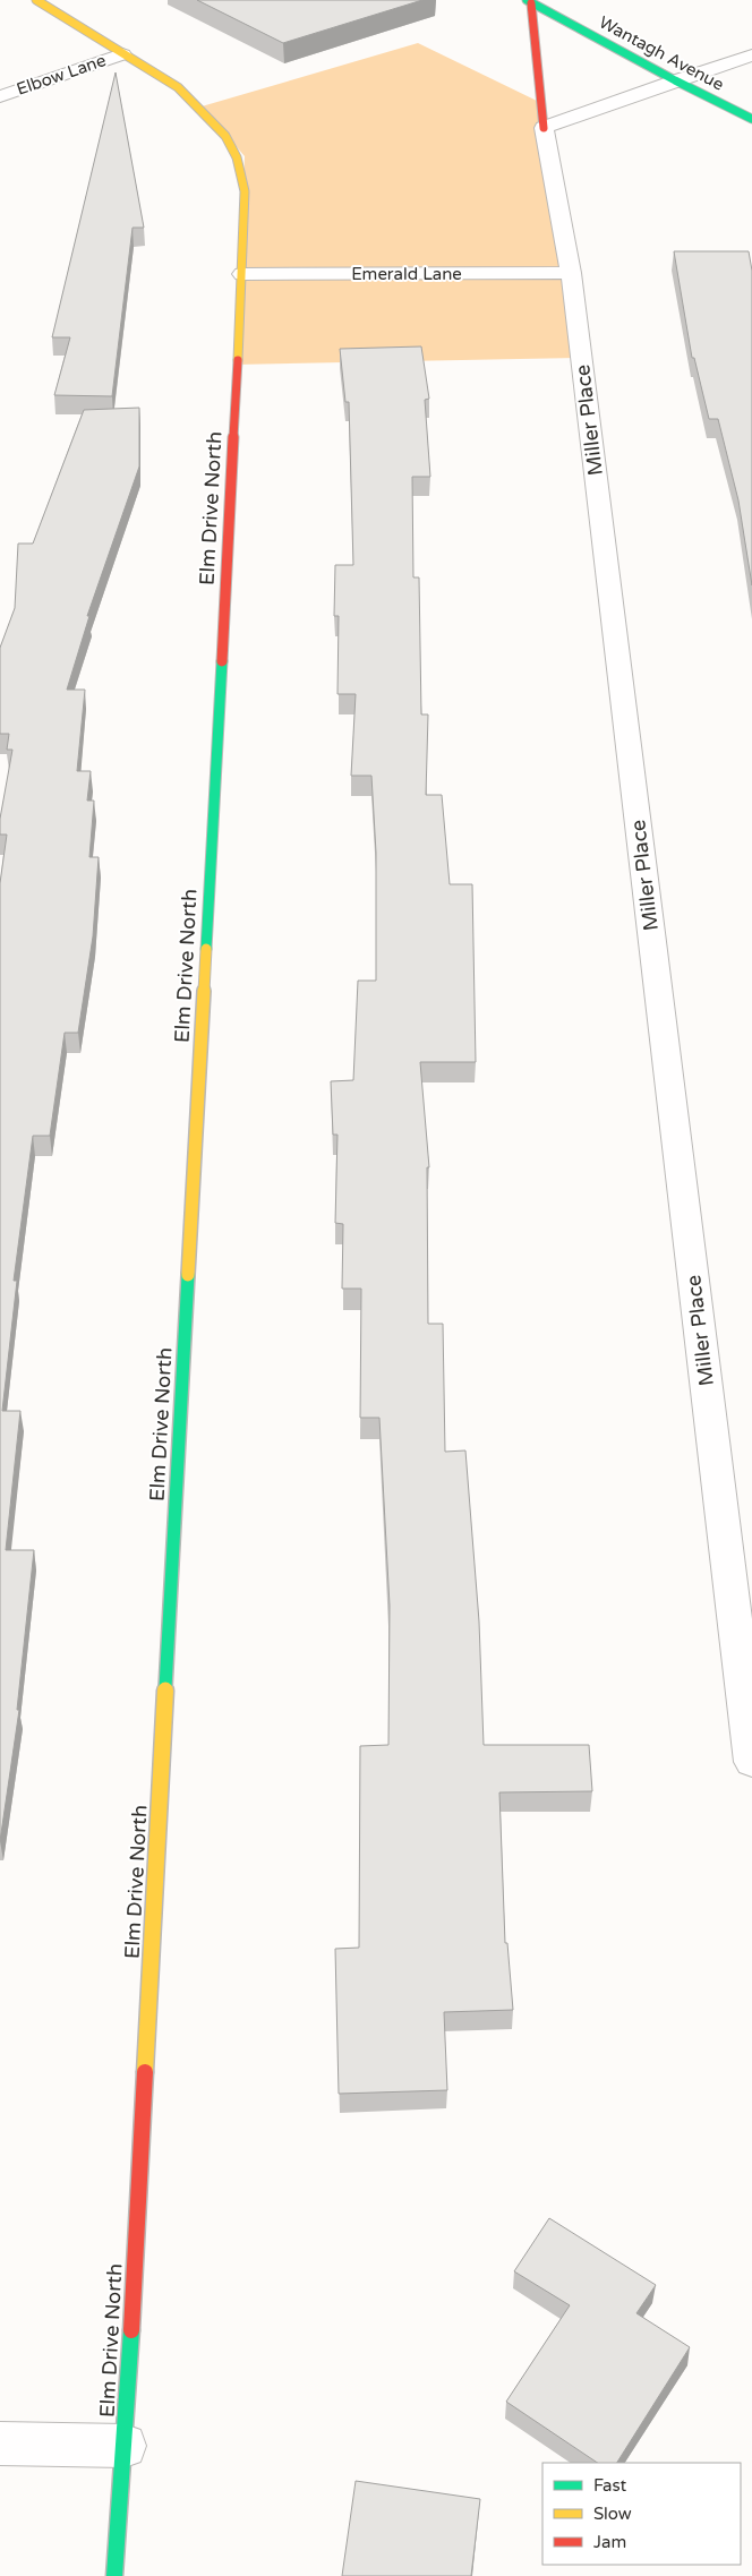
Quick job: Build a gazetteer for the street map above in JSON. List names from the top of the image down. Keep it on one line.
{"streets":{"street":["Wantagh Avenue","Elbow Lane","Emerald Lane","Miller Place","Elm Drive North"]},"crossings":[["Elbow Lane","Elm Drive North"],["Emerald Lane","Miller Place"],["Emerald Lane","Elm Drive North"]],"legend":["Fast","Slow","Jam"]}
